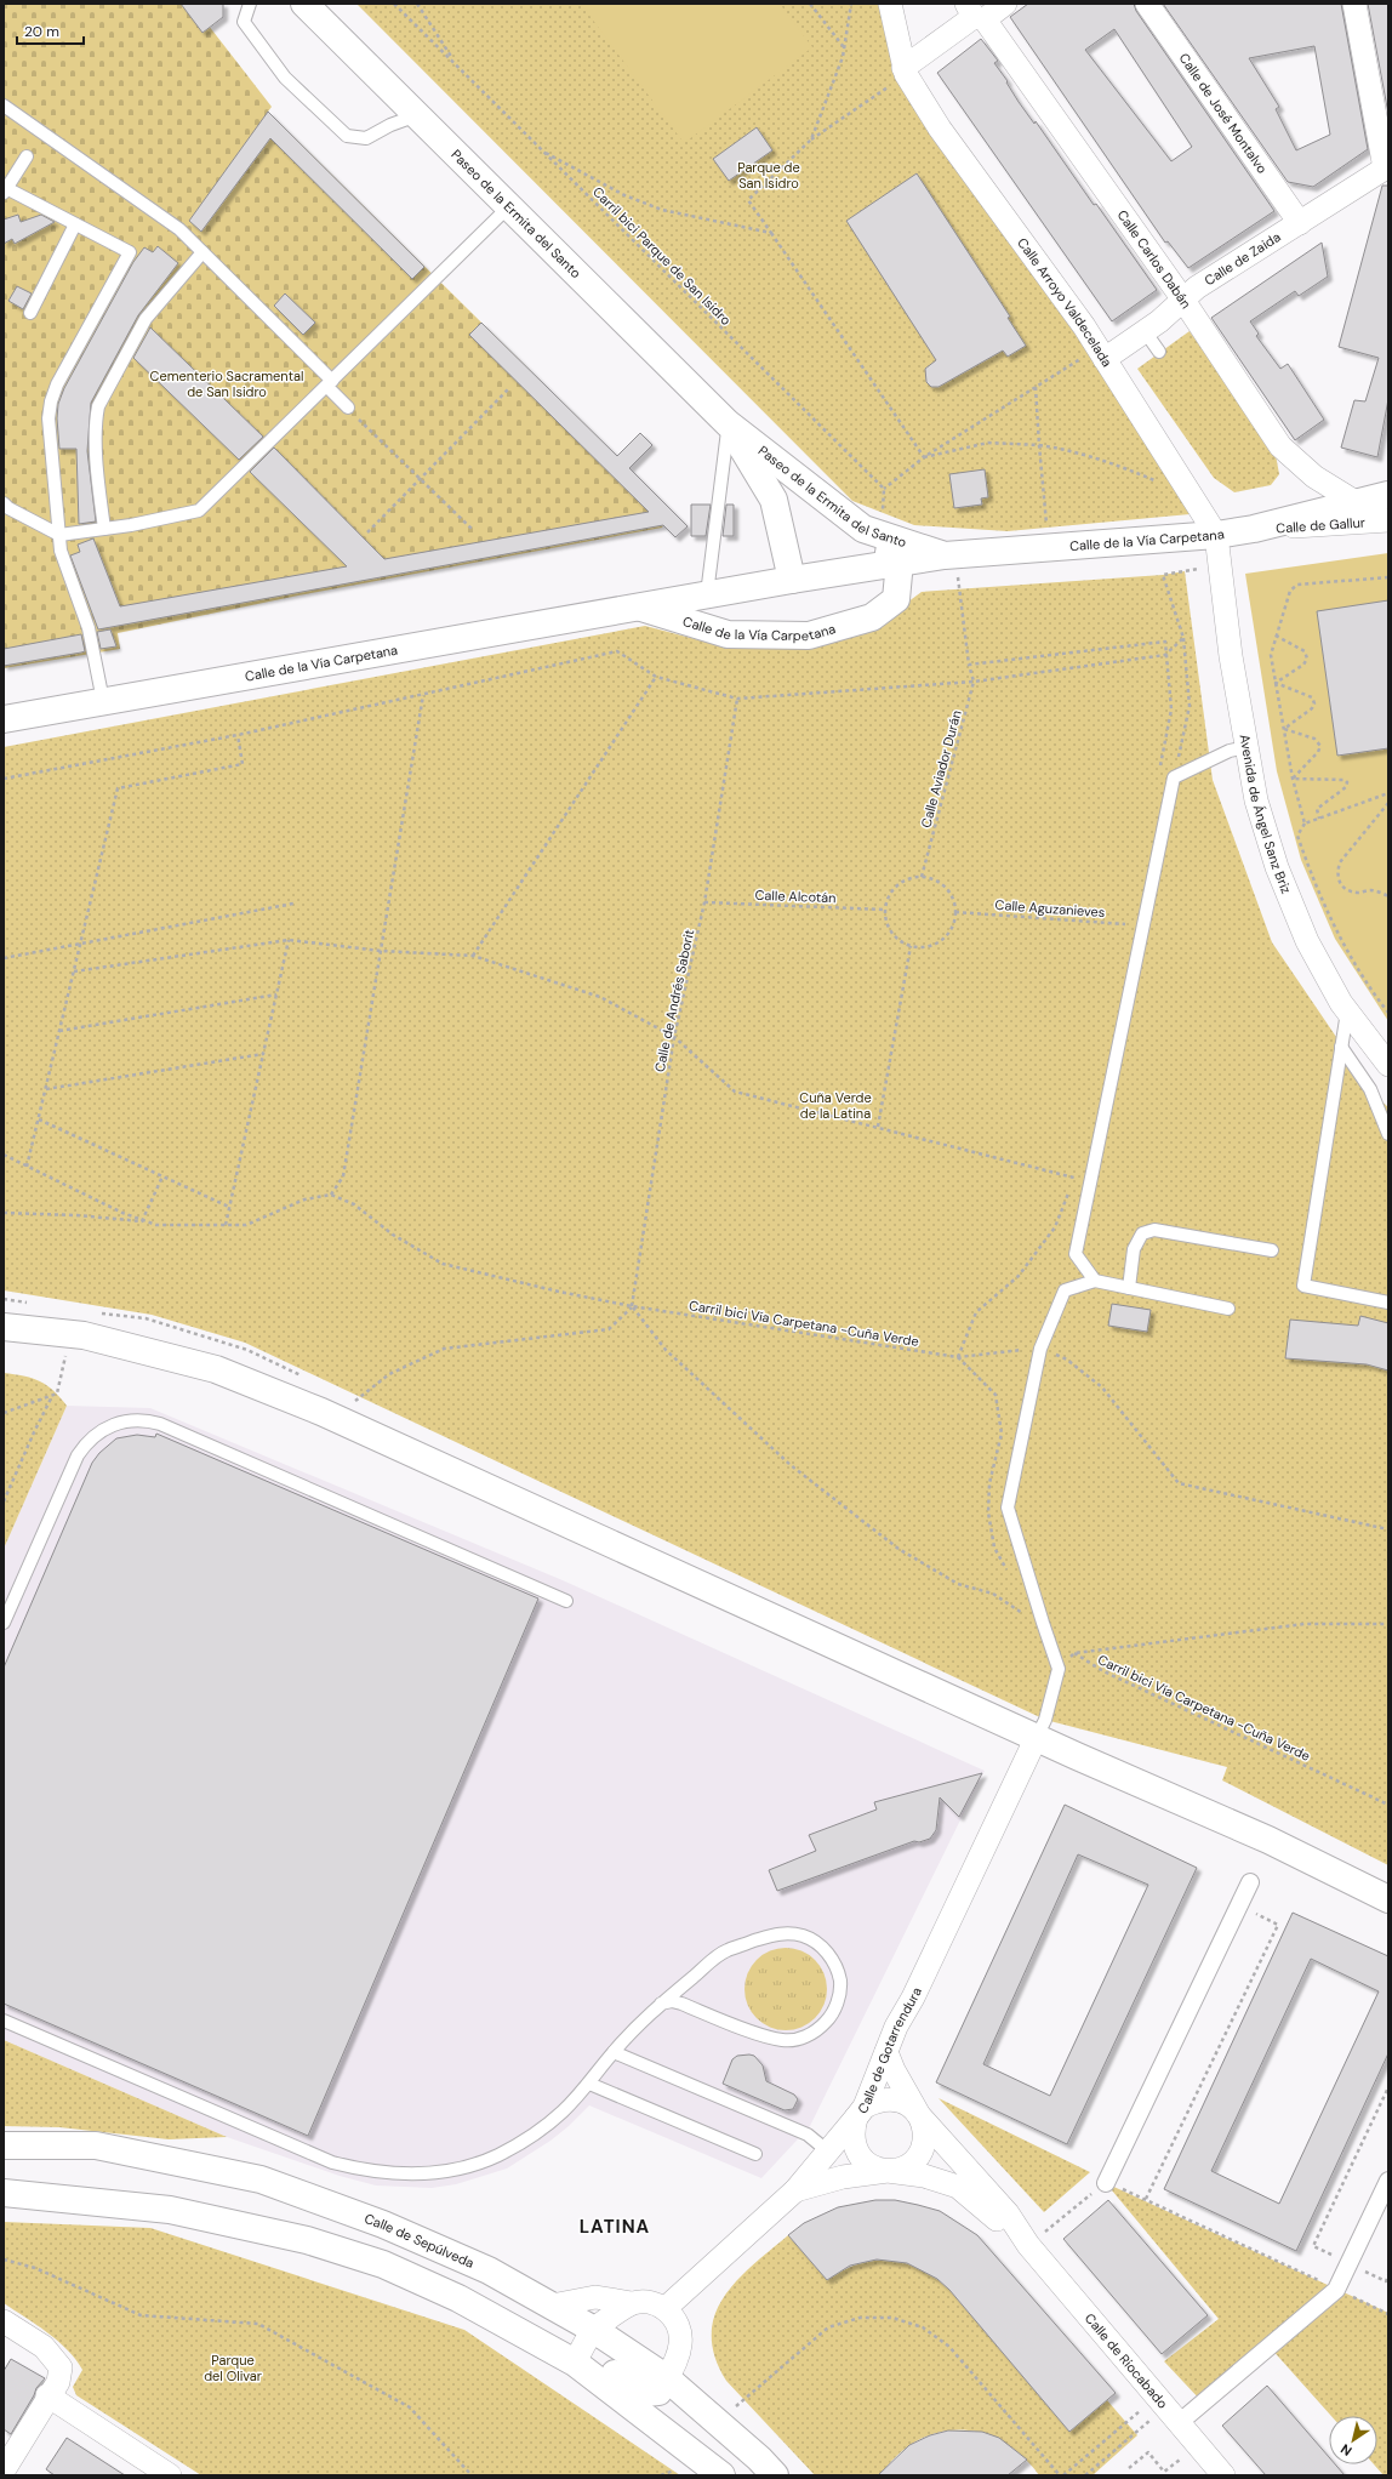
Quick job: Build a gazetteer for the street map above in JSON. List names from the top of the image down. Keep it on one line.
{"streets":{"street":["Calle de José Montalvo","Paseo de la Ermita del Santo","Calle de Zaida","Calle Carlos Dabán","Calle Arroyo Valdecelada","Calle de Gallur","Calle de la Vía Carpetana","Avenida de Ángel Sanz Briz","Calle de Gotarrendura","Calle de Sepúlveda","Calle de Riocabado"],"path":["Carril bici Parque de San Isidro","Calle Aviador Durán","Calle Alcotán","Calle Aguzanieves","Calle de Andrés Saborit","Carril bici Vía Carpetana -Cuña Verde"]},"crossings":[["Calle de José Montalvo","Calle de Zaida"],["Paseo de la Ermita del Santo","Calle de la Vía Carpetana"],["Calle de Zaida","Calle Carlos Dabán"],["Calle de Zaida","Calle Arroyo Valdecelada"],["Calle Carlos Dabán","Calle de la Vía Carpetana"],["Calle Arroyo Valdecelada","Calle de la Vía Carpetana"],["Calle Arroyo Valdecelada","Avenida de Ángel Sanz Briz"],["Calle de Gallur","Calle de la Vía Carpetana"],["Calle de la Vía Carpetana","Avenida de Ángel Sanz Briz"],["Calle Aviador Durán","Calle Alcotán"],["Calle Aviador Durán","Calle Aguzanieves"],["Calle Alcotán","Calle Aguzanieves"],["Calle Alcotán","Calle de Andrés Saborit"],["Calle de Andrés Saborit","Carril bici Vía Carpetana -Cuña Verde"],["Calle de Gotarrendura","Calle de Riocabado"]],"districts":["LATINA"],"parks":["Parque de San Isidro","Cementerio Sacramental de San Isidro","Cuña Verde de la Latina","Parque del Olivar"],"scale_bar":"20 m","north":"bottom left"}
